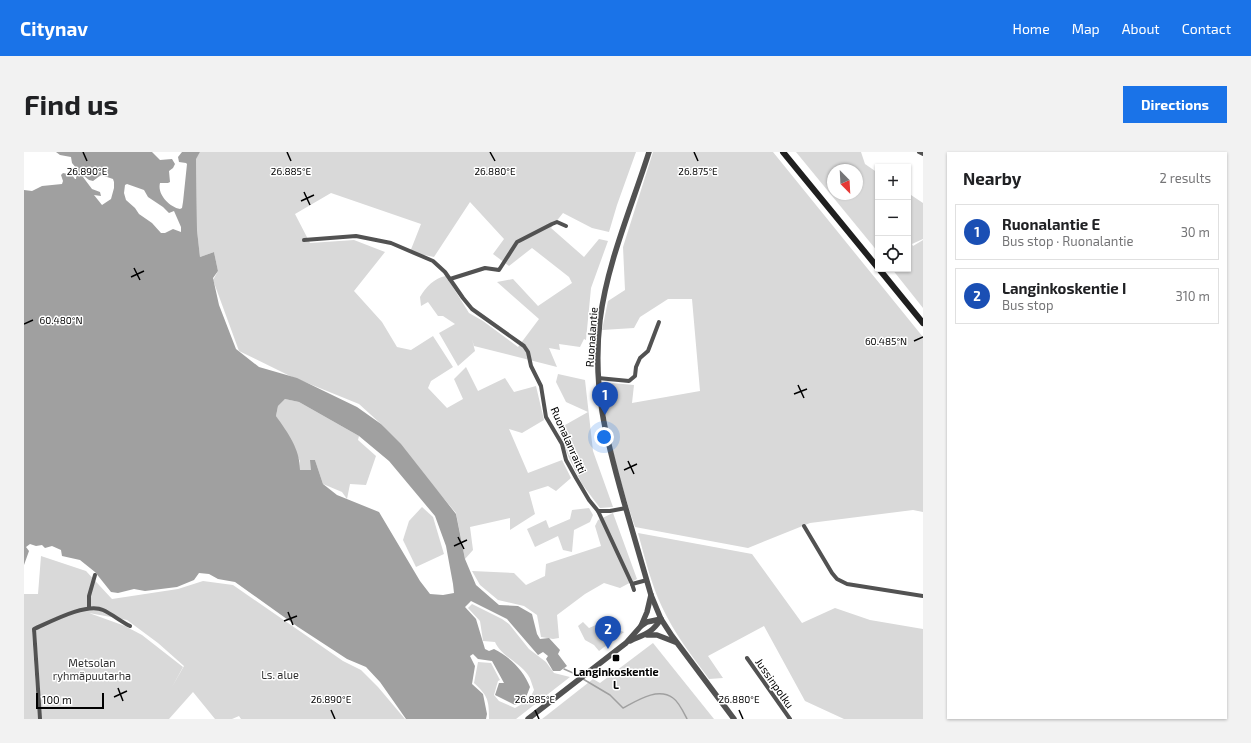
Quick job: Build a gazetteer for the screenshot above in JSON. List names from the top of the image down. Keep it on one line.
{"streets":{"street":["Ruonalantie","Ruonalanraitti","Jussinpolku"]},"parks":["Metsolan ryhmäpuutarha","Ls. alue"],"places":{"transit":["Langinkoskentie L"]},"scale_bar":"100 m","north":"bottom right","page":{"header":"Citynav","nav":["Home","Map","About","Contact"],"buttons":"Directions","title":"Find us","heading":["Nearby","2 results"],"map_buttons":["+","−"],"list":[{"mark":"1","name":"Ruonalantie E","note":"Bus stop · Ruonalantie","value":"30 m"},{"mark":"2","name":"Langinkoskentie I","note":"Bus stop","value":"310 m"}],"pins":["1","2"],"scale":"100 m"},"coordinates":["26.890°E","26.885°E","26.880°E","26.875°E","60.480°N","60.485°N"]}
